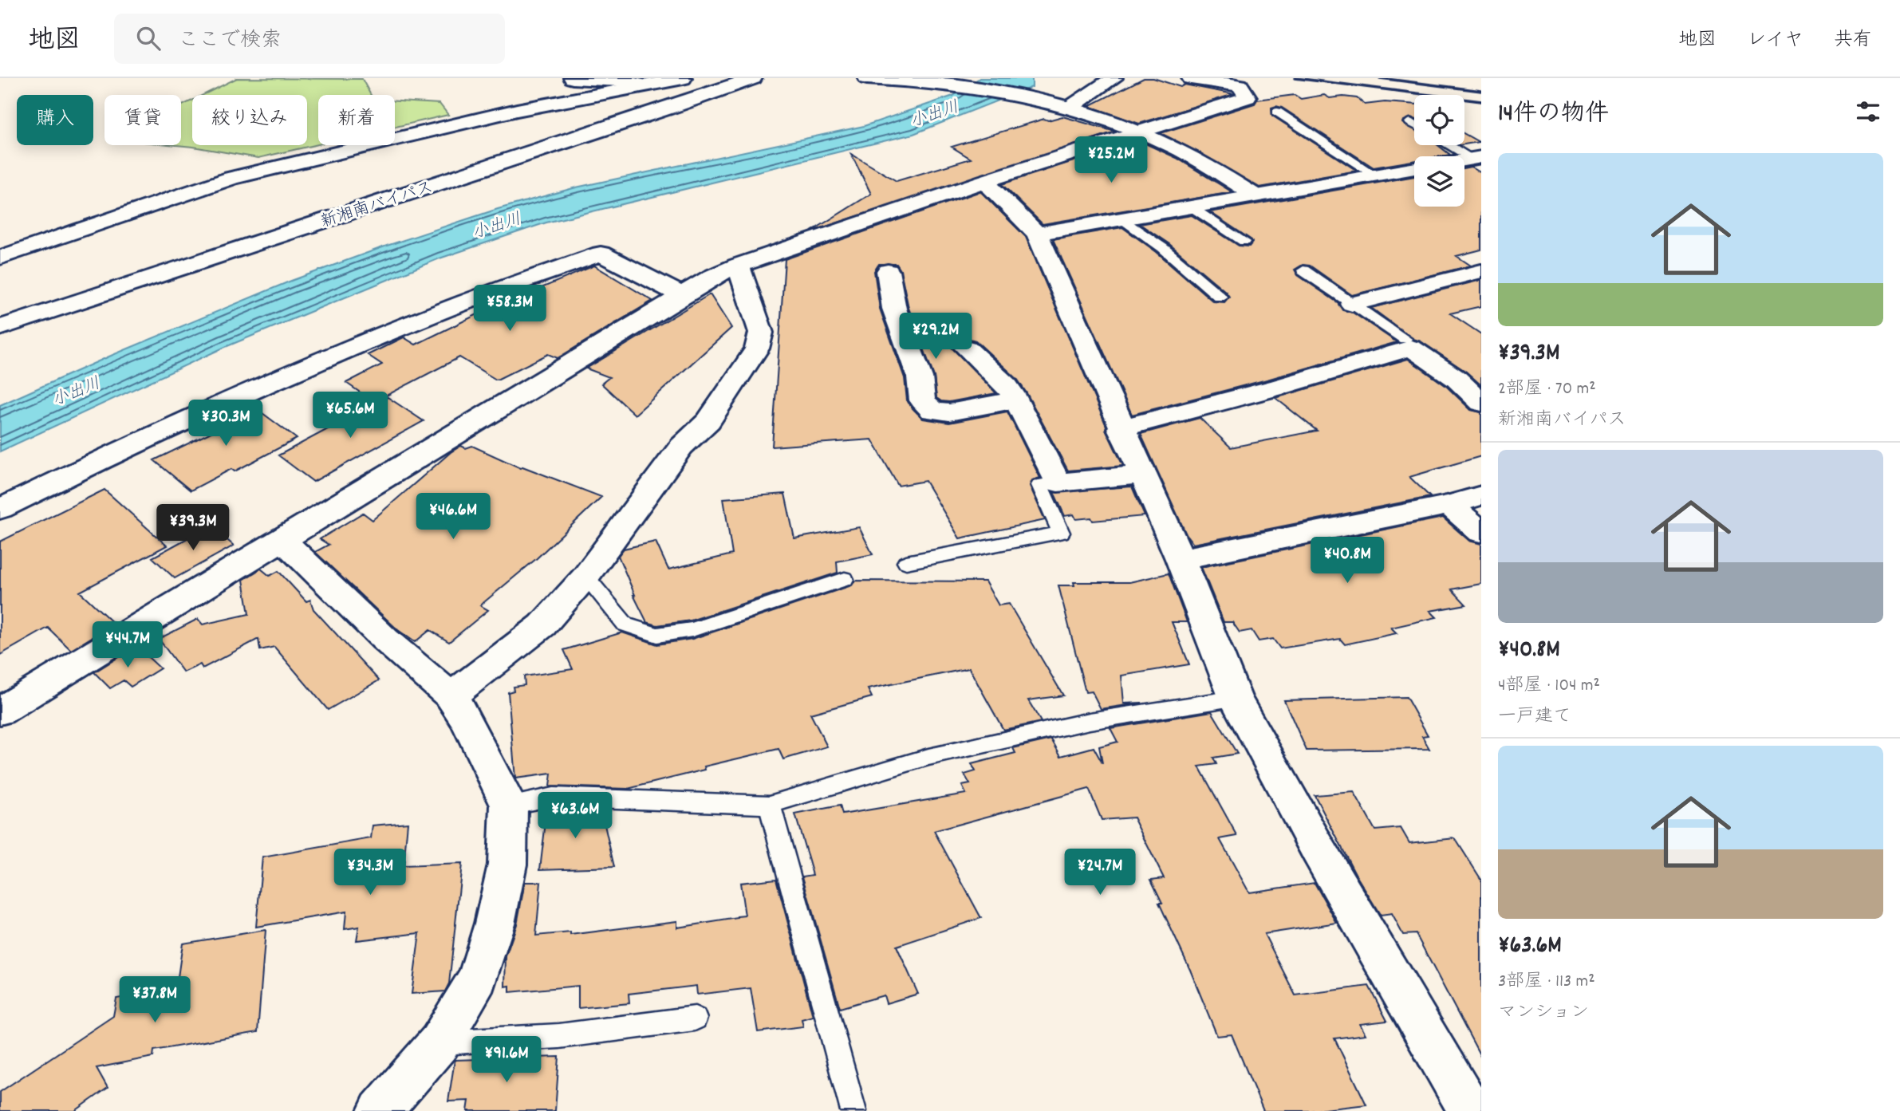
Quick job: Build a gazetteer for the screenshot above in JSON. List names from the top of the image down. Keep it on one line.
{"streets":{"main road":["新湘南バイパス"]},"water":["小出川"],"page":{"header":"地図","search":"ここで検索","nav":["地図","レイヤ","共有"],"heading":"14件の物件","chip":["購入","賃貸","絞り込み","新着"],"price":["¥25.2M","¥58.3M","¥29.2M","¥65.6M","¥30.3M","¥46.6M","¥39.3M","¥40.8M","¥44.7M","¥63.6M","¥34.3M","¥24.7M","¥37.8M","¥91.6M"],"list":[{"name":"¥39.3M","note":"2部屋 · 70 m² · 新湘南バイパス"},{"name":"¥40.8M","note":"4部屋 · 104 m² · 一戸建て"},{"name":"¥63.6M","note":"3部屋 · 113 m² · マンション"}]}}
